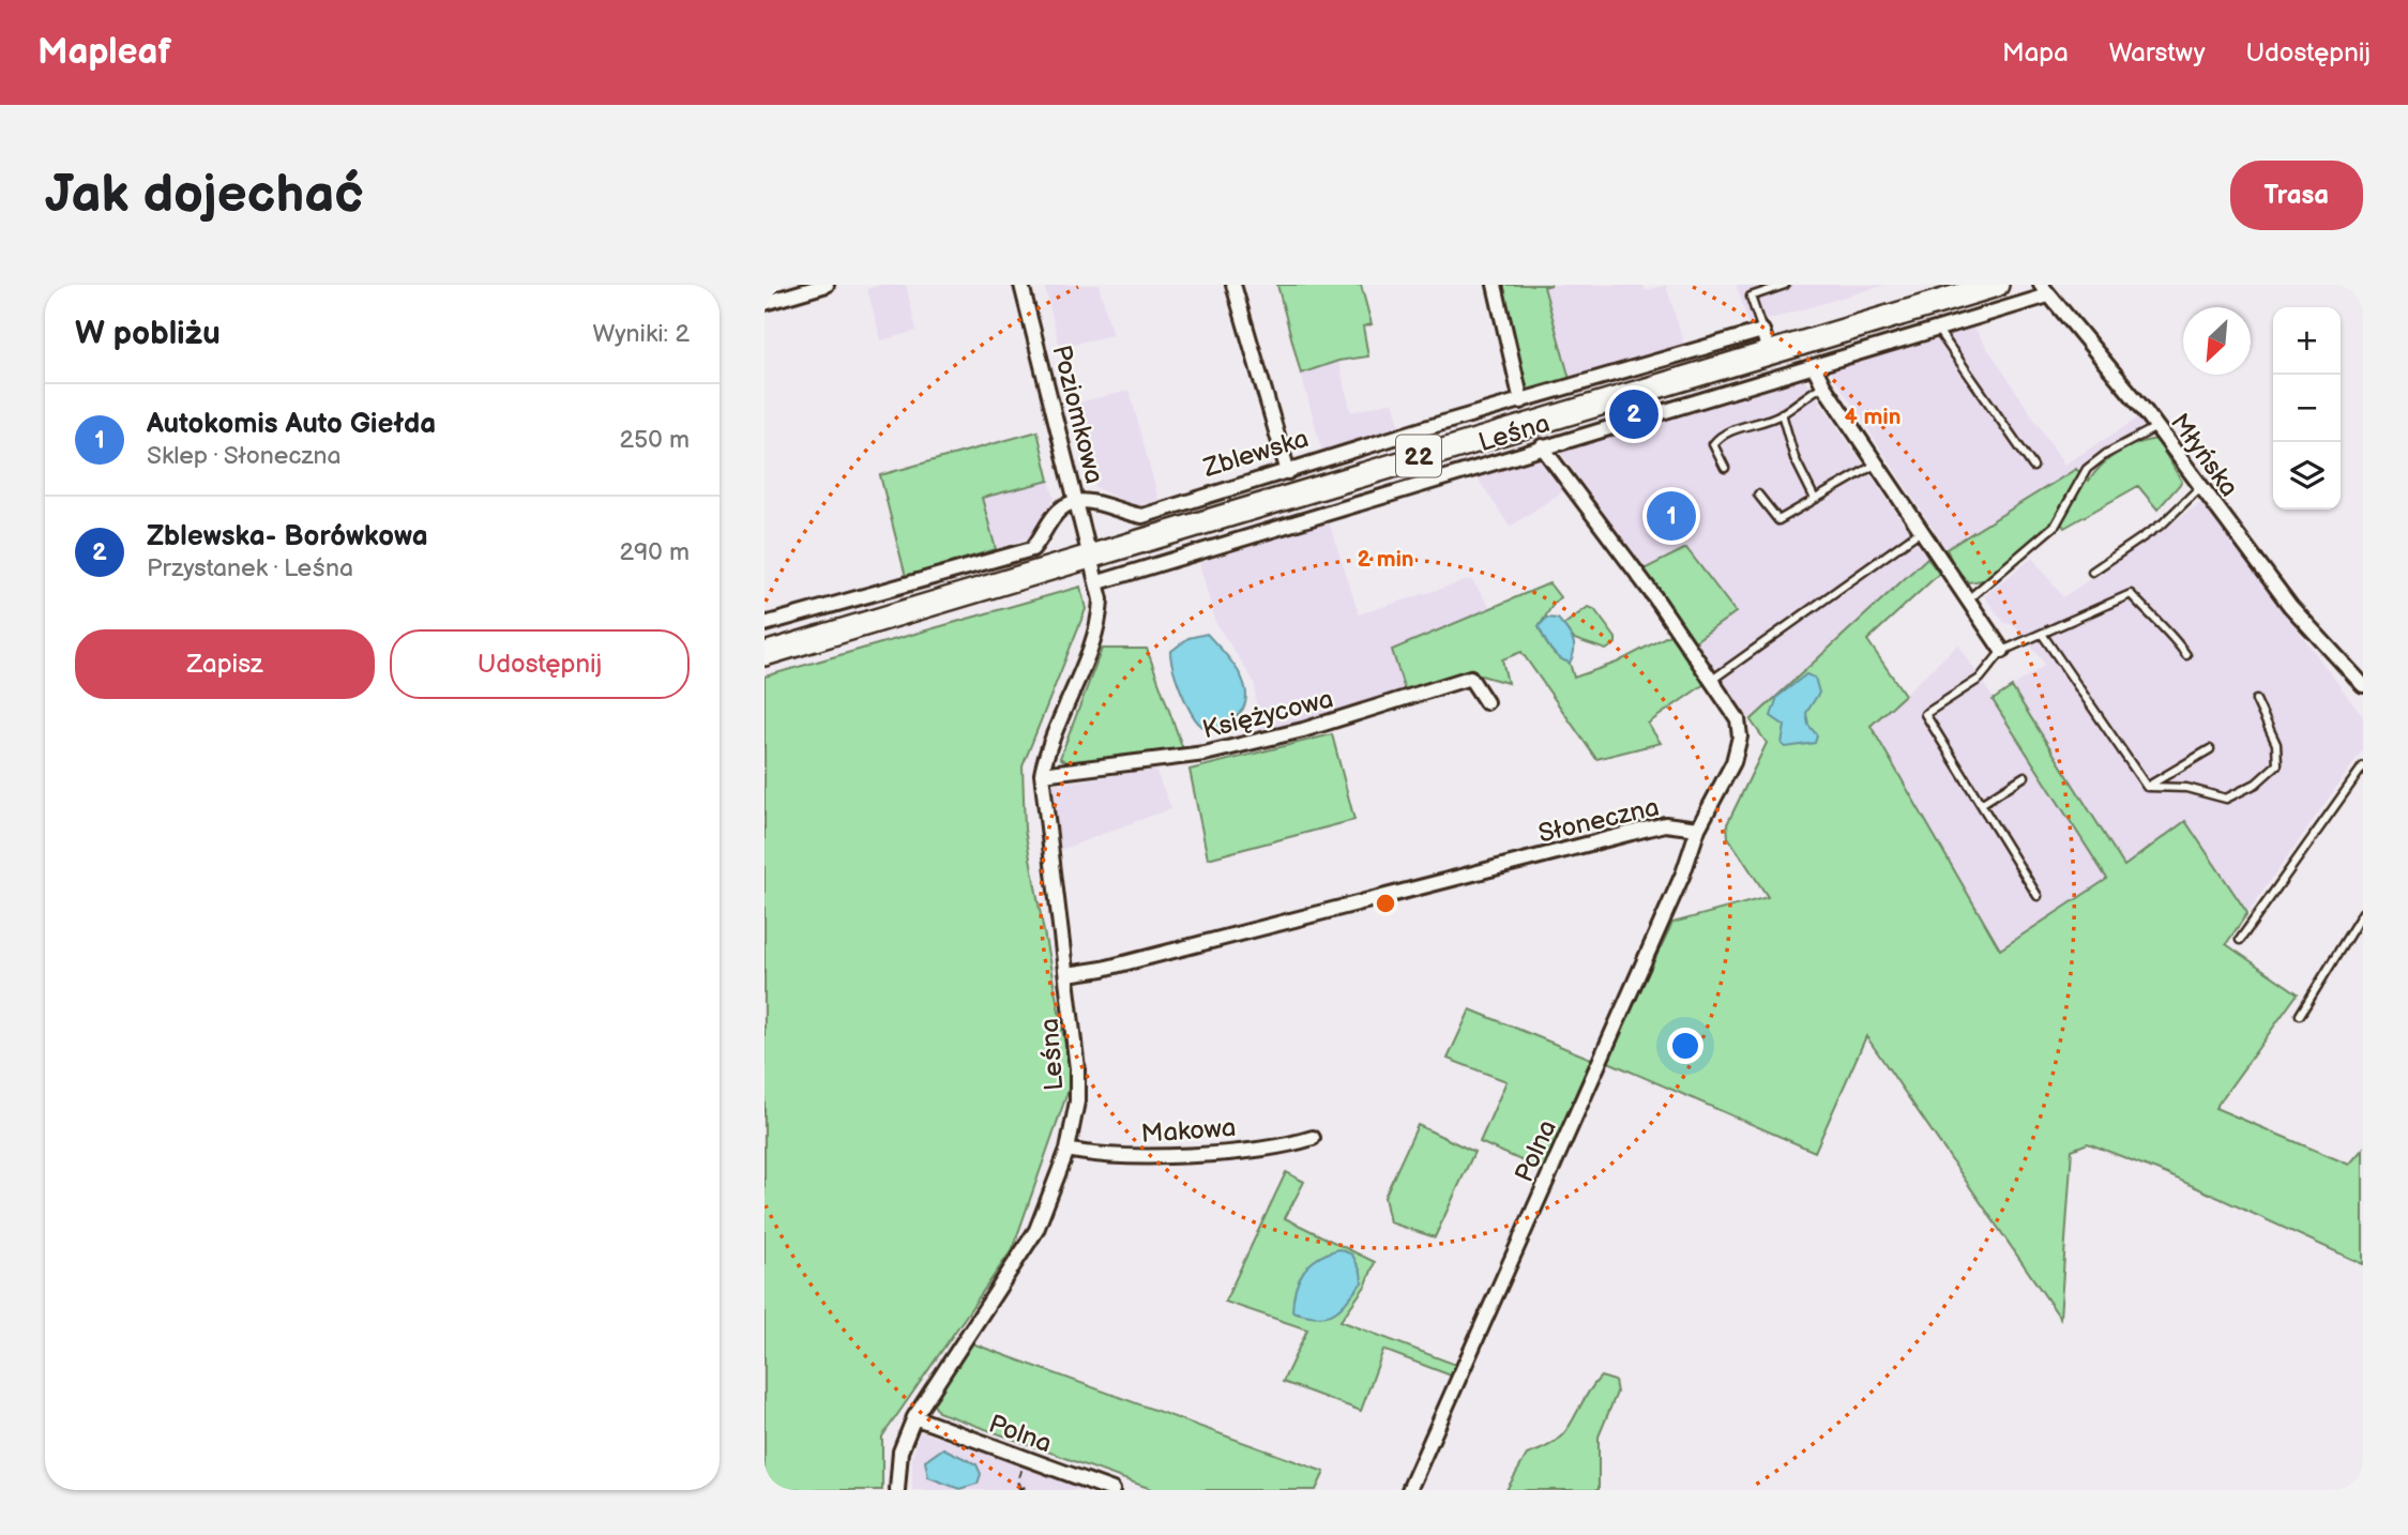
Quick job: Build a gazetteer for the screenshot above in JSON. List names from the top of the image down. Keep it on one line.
{"streets":{"main road":["Zblewska","22"],"street":["Poziomkowa","Leśna","Młyńska","Księżycowa","Słoneczna","Makowa","Polna"]},"crossings":[["Poziomkowa","Leśna"],["Poziomkowa","Zblewska"],["Leśna","Zblewska"],["Leśna","Młyńska"],["Leśna","Księżycowa"],["Leśna","Słoneczna"],["Leśna","Makowa"],["Leśna","Polna"],["Słoneczna","Polna"]],"north":"bottom left","page":{"header":"Mapleaf","nav":["Mapa","Warstwy","Udostępnij"],"buttons":["Trasa",["Zapisz","Udostępnij"]],"title":"Jak dojechać","heading":["W pobliżu","Wyniki: 2"],"map_buttons":["+","−"],"list":[{"mark":"1","name":"Autokomis Auto Giełda","note":"Sklep · Słoneczna","value":"250 m"},{"mark":"2","name":"Zblewska- Borówkowa","note":"Przystanek · Leśna","value":"290 m"}],"pins":["2","1"]},"rings":["4 min","2 min"]}
